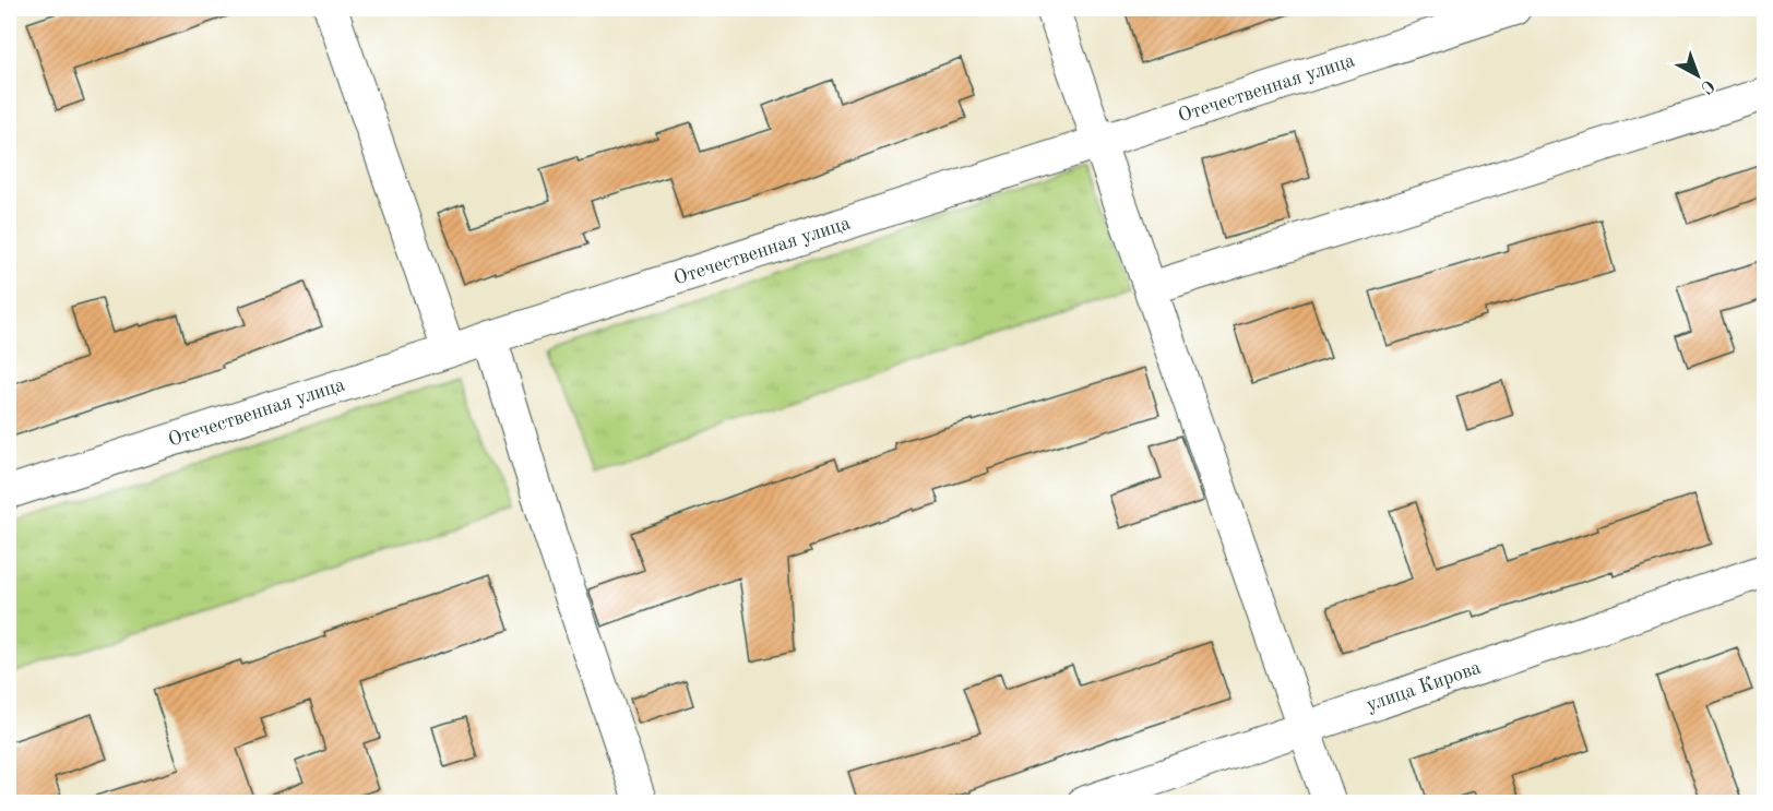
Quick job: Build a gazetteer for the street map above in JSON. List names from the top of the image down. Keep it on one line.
{"streets":{"street":["Отечественная улица","улица Кирова"]},"north":"bottom right"}
